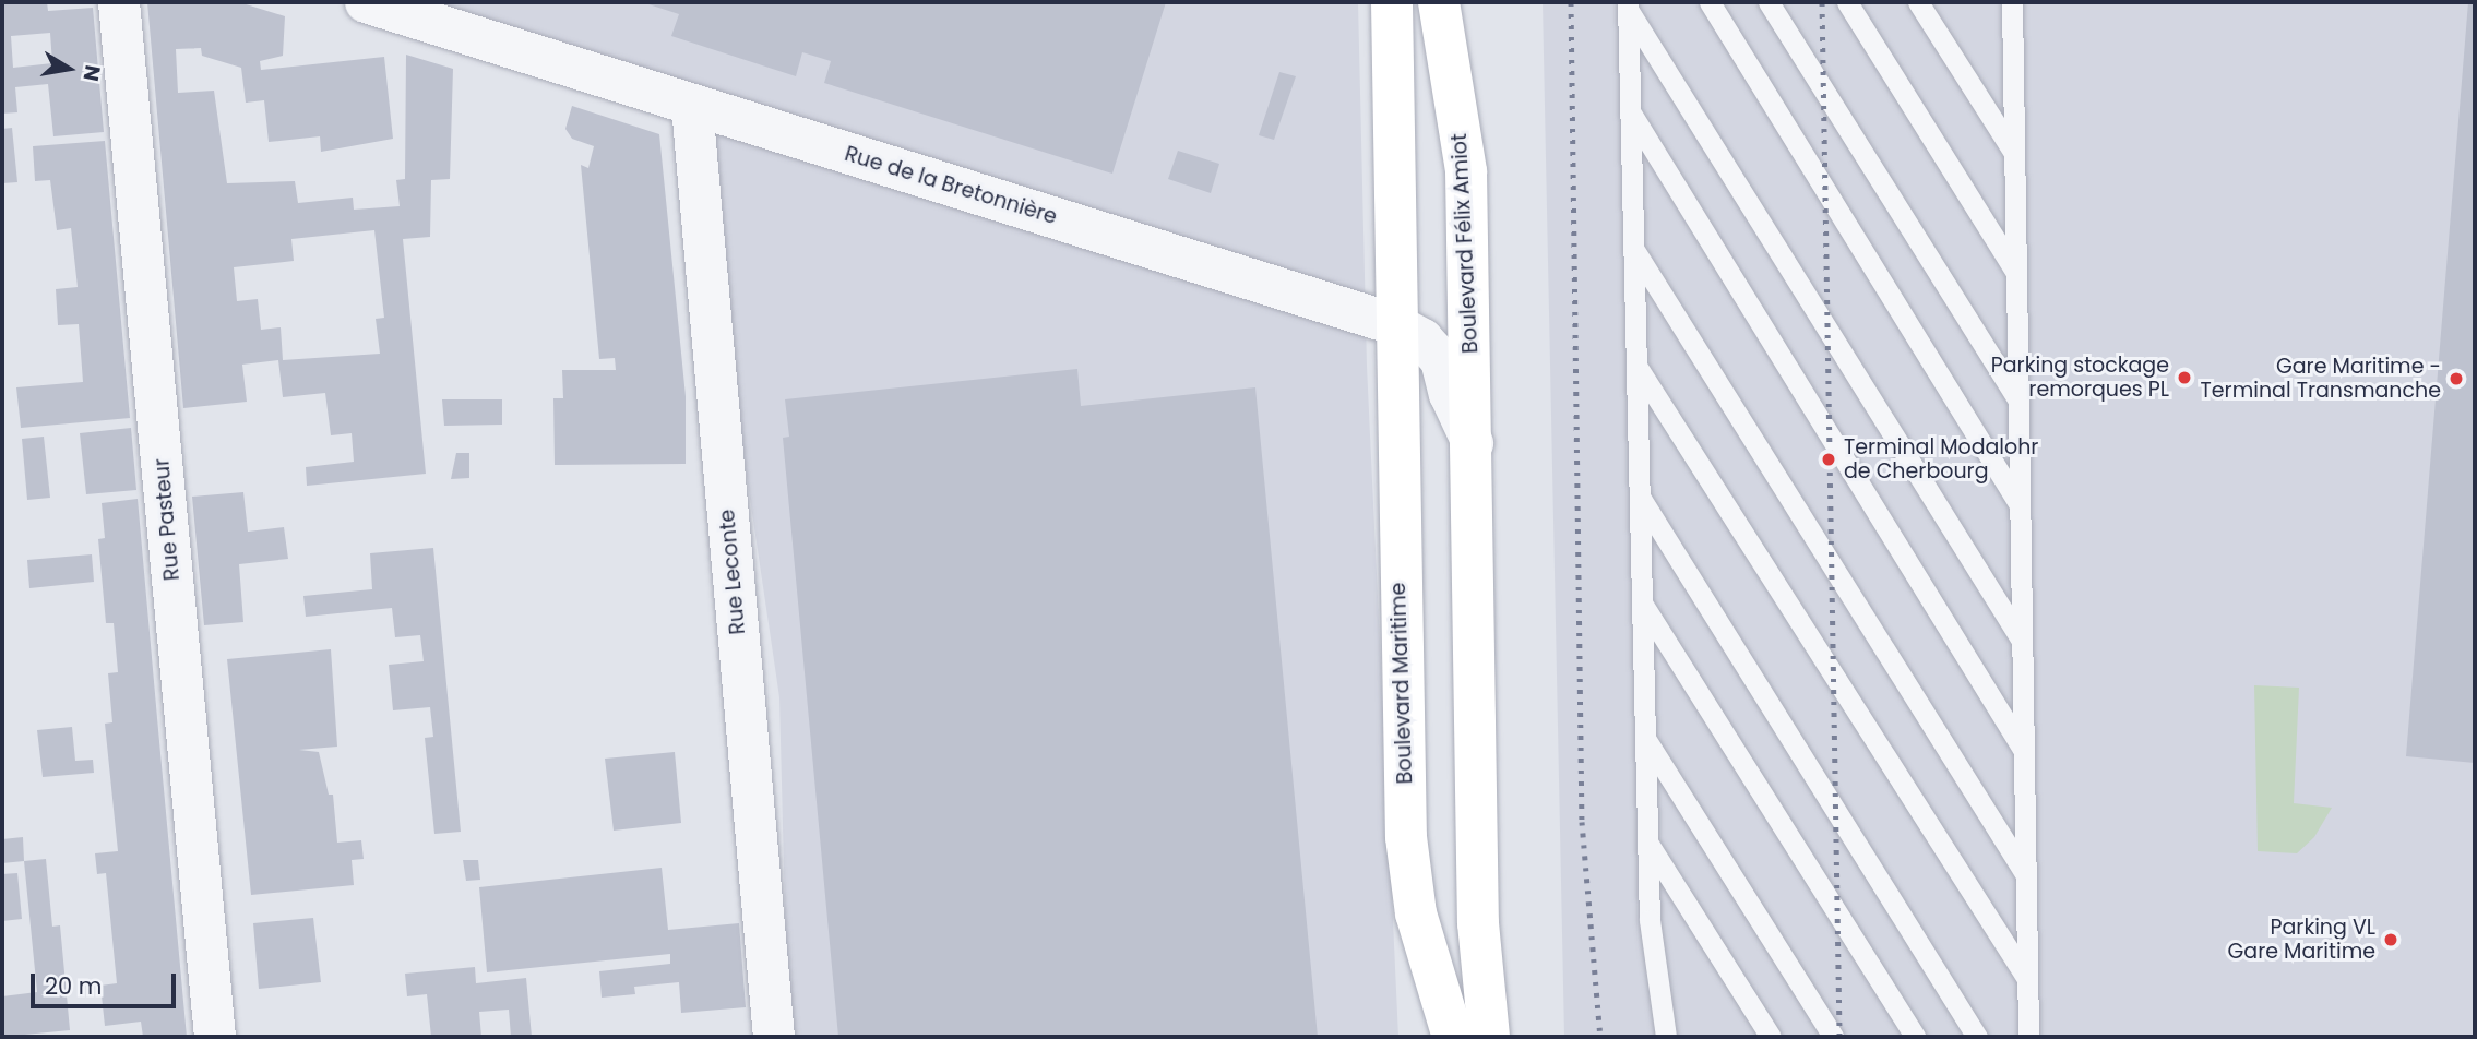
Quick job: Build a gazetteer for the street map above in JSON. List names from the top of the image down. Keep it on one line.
{"streets":{"main road":["Boulevard Félix Amiot","Boulevard Maritime"],"street":["Rue de la Bretonnière","Rue Pasteur","Rue Leconte"]},"crossings":[["Rue de la Bretonnière","Boulevard Félix Amiot"],["Rue de la Bretonnière","Rue Leconte"],["Rue de la Bretonnière","Boulevard Maritime"]],"places":["Parking stockage remorques PL","Gare Maritime - Terminal Transmanche","Terminal Modalohr de Cherbourg","Parking VL Gare Maritime"],"scale_bar":"20 m","north":"right"}
